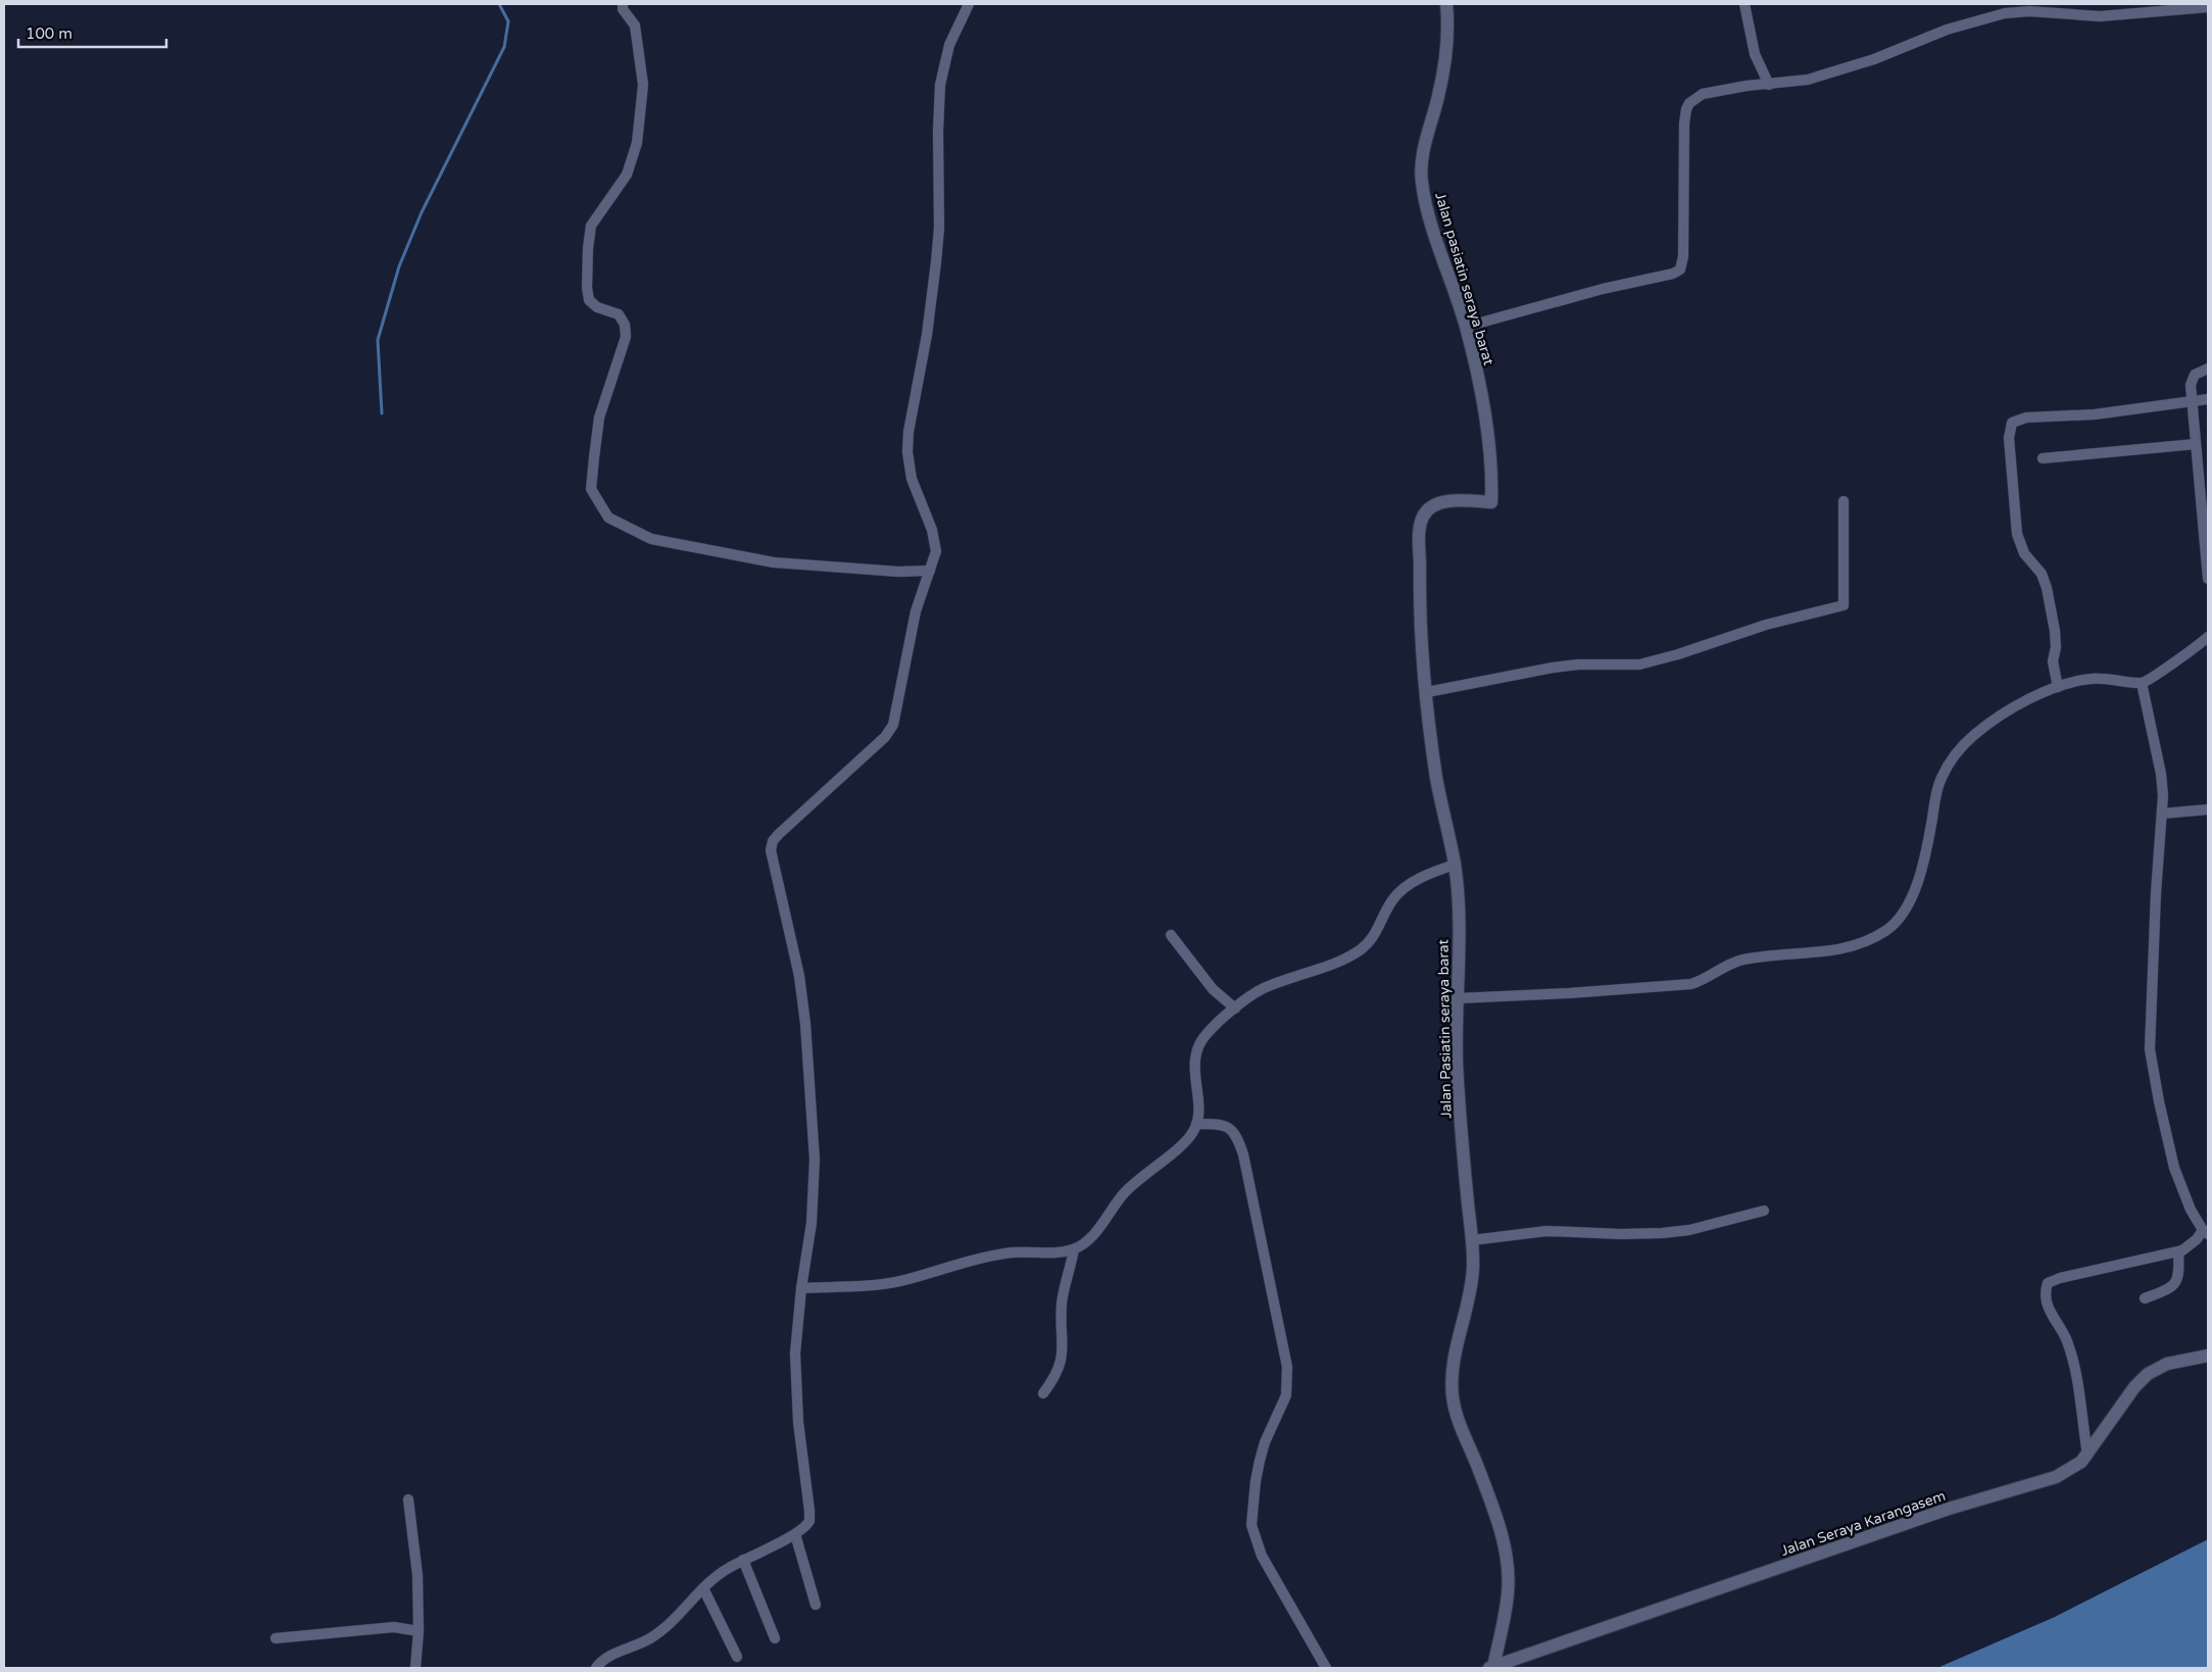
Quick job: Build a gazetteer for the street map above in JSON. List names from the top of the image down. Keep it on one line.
{"streets":{"street":["Jalan pasiatin seraya barat","Jalan Pasiatin seraya barat","Jalan Seraya Karangasem"]},"crossings":[["Jalan pasiatin seraya barat","Jalan Pasiatin seraya barat"],["Jalan Pasiatin seraya barat","Jalan Seraya Karangasem"]],"scale_bar":"100 m"}
